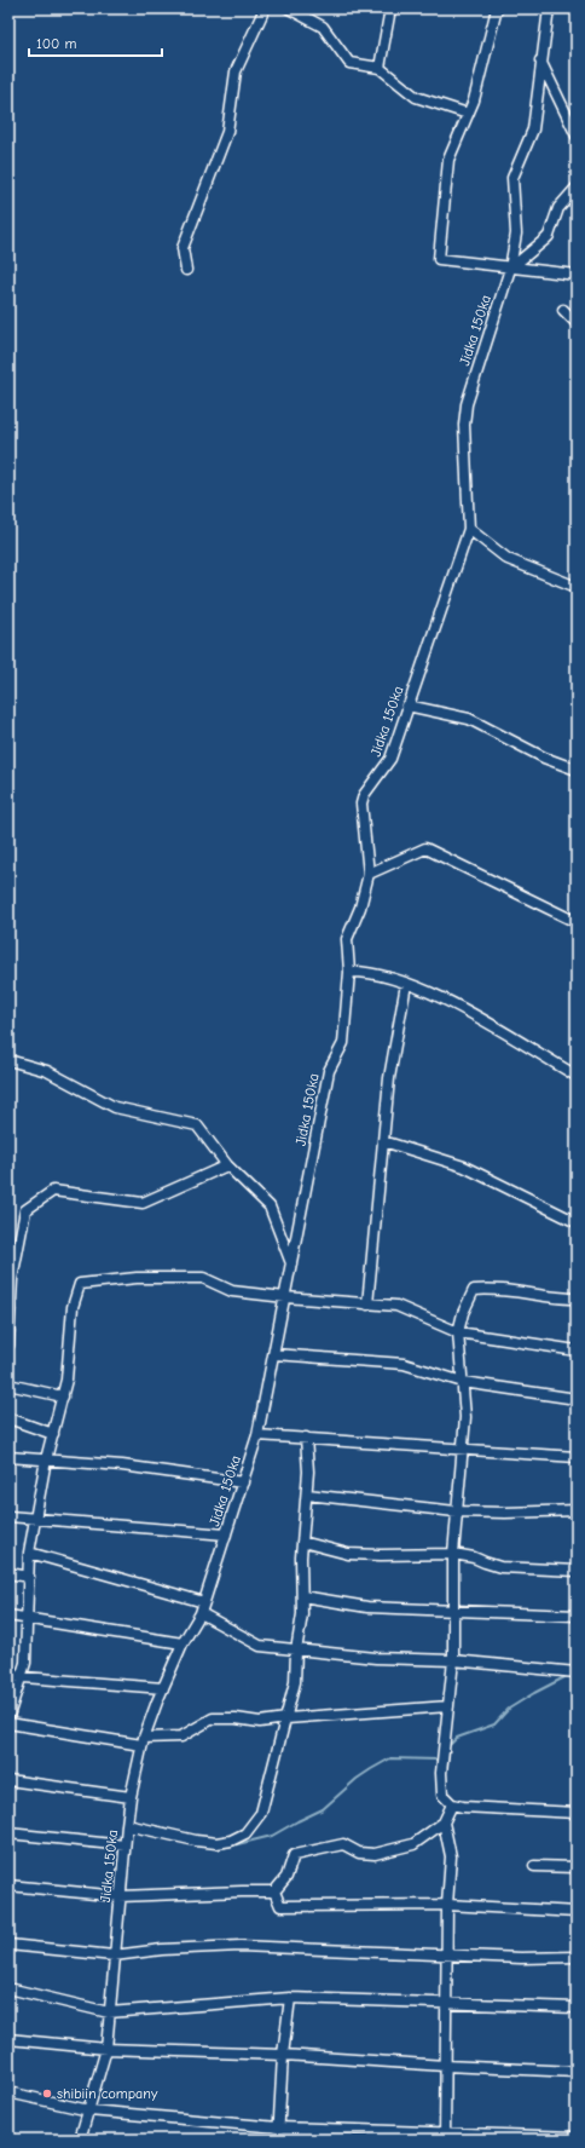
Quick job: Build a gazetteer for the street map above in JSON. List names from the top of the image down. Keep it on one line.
{"streets":{"street":["Jidka 150ka"]},"places":["shibiin company"],"scale_bar":"100 m"}
